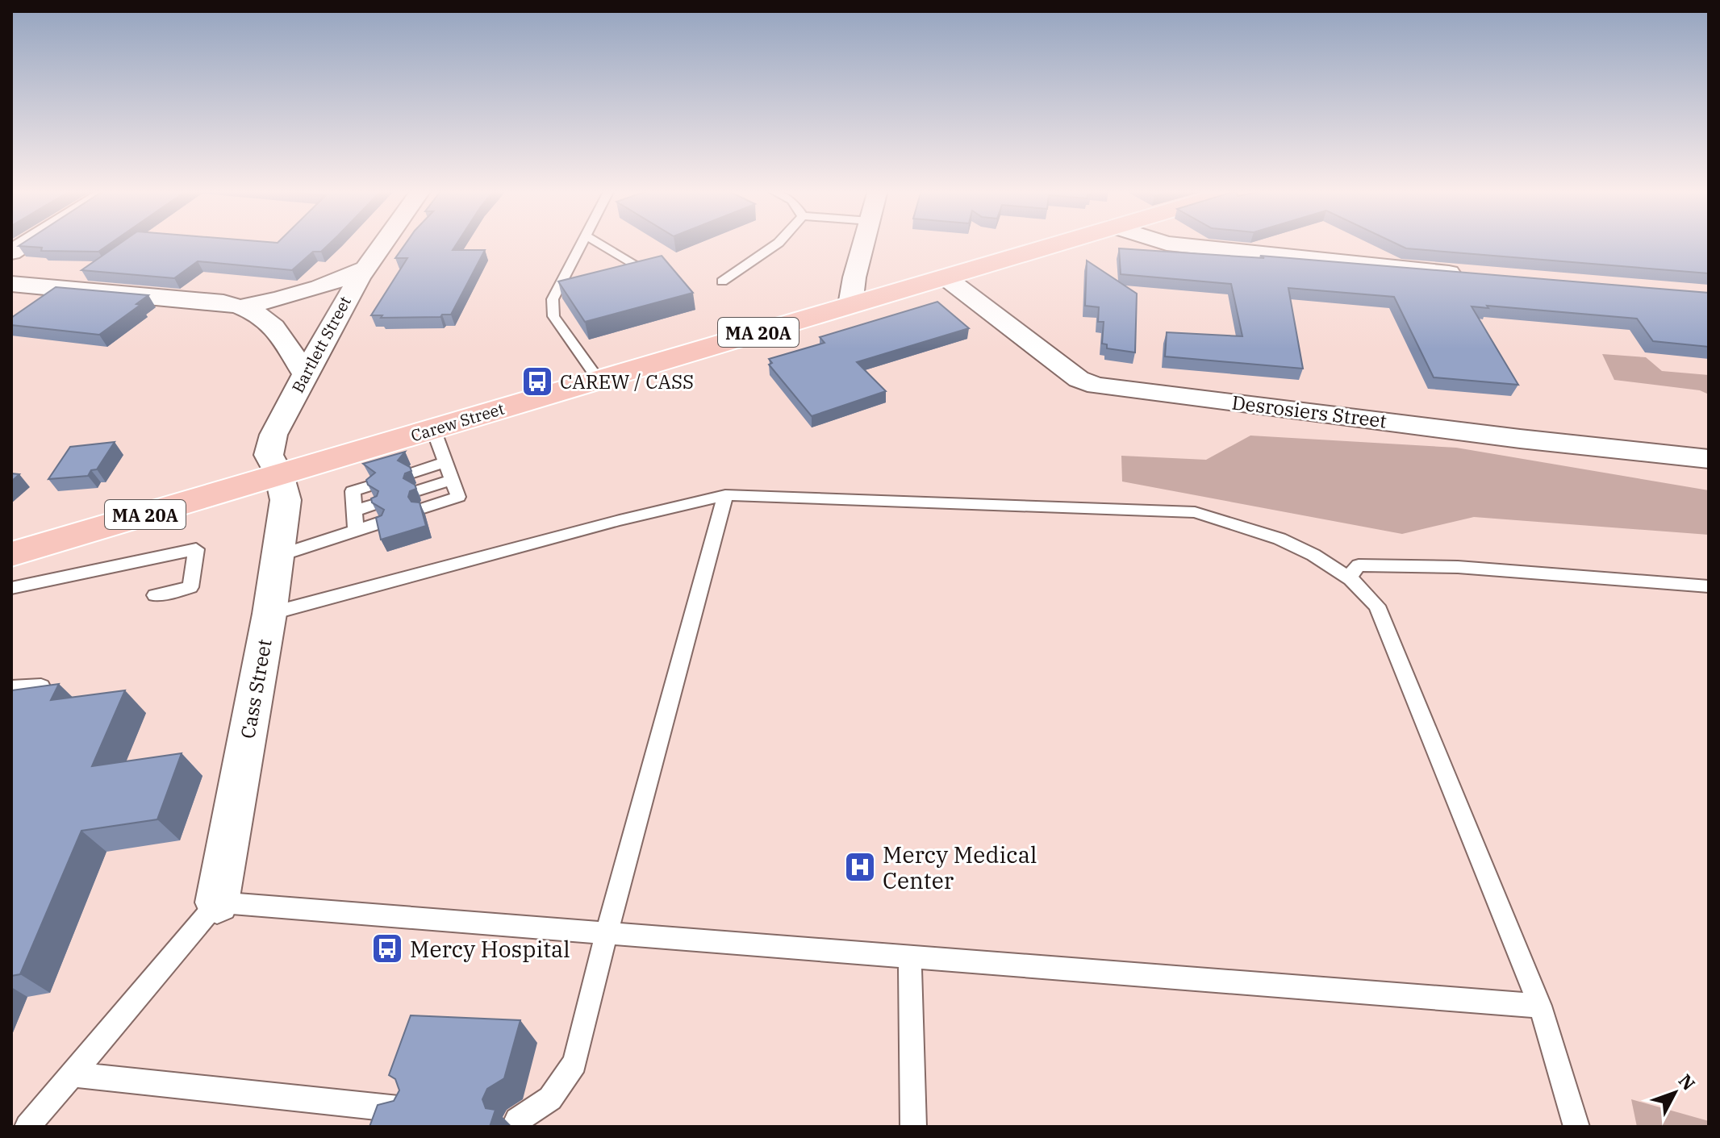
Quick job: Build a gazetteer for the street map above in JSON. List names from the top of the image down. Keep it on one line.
{"streets":{"main road":["MA 20A","Carew Street"],"street":["Bartlett Street","Desrosiers Street","Cass Street"]},"crossings":[["Bartlett Street","Carew Street"],["Bartlett Street","Cass Street"],["Desrosiers Street","Carew Street"],["Carew Street","Cass Street"]],"places":{"bus stop":["CAREW / CASS","Mercy Hospital"],"hospital":["Mercy Medical Center"]},"north":"top right"}
